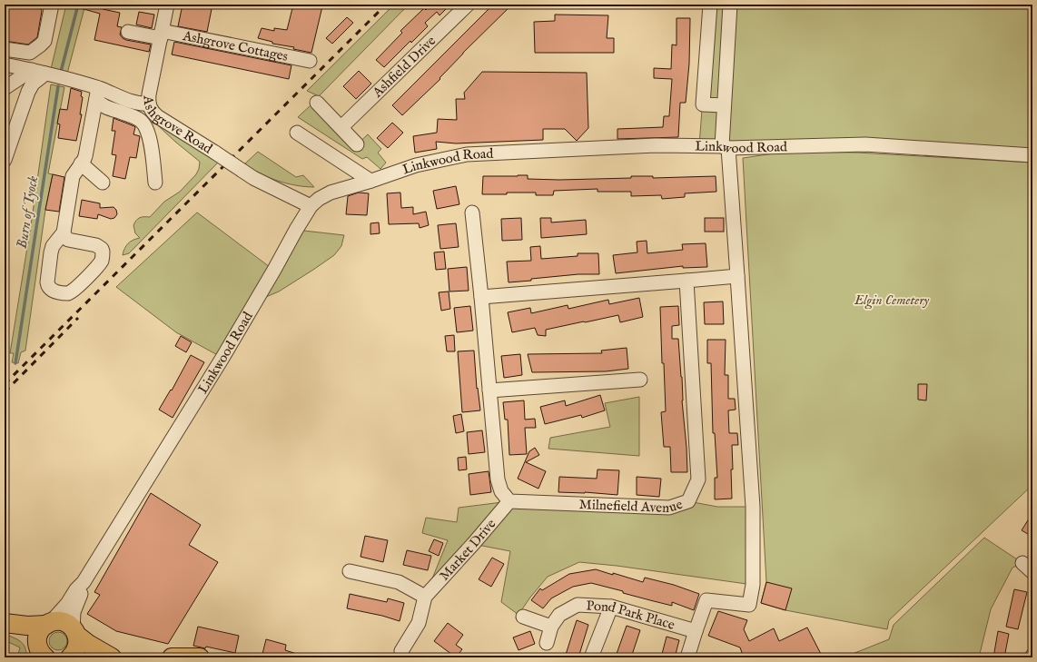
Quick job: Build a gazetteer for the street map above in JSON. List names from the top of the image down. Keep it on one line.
{"streets":{"street":["Ashgrove Cottages","Ashfield Drive","Ashgrove Road","Linkwood Road","Milnefield Avenue","Market Drive","Pond Park Place"]},"crossings":[["Ashgrove Cottages","Ashgrove Road"],["Ashgrove Road","Linkwood Road"],["Milnefield Avenue","Market Drive"]],"water":["Burn of Tyock"],"parks":["Elgin Cemetery"]}
